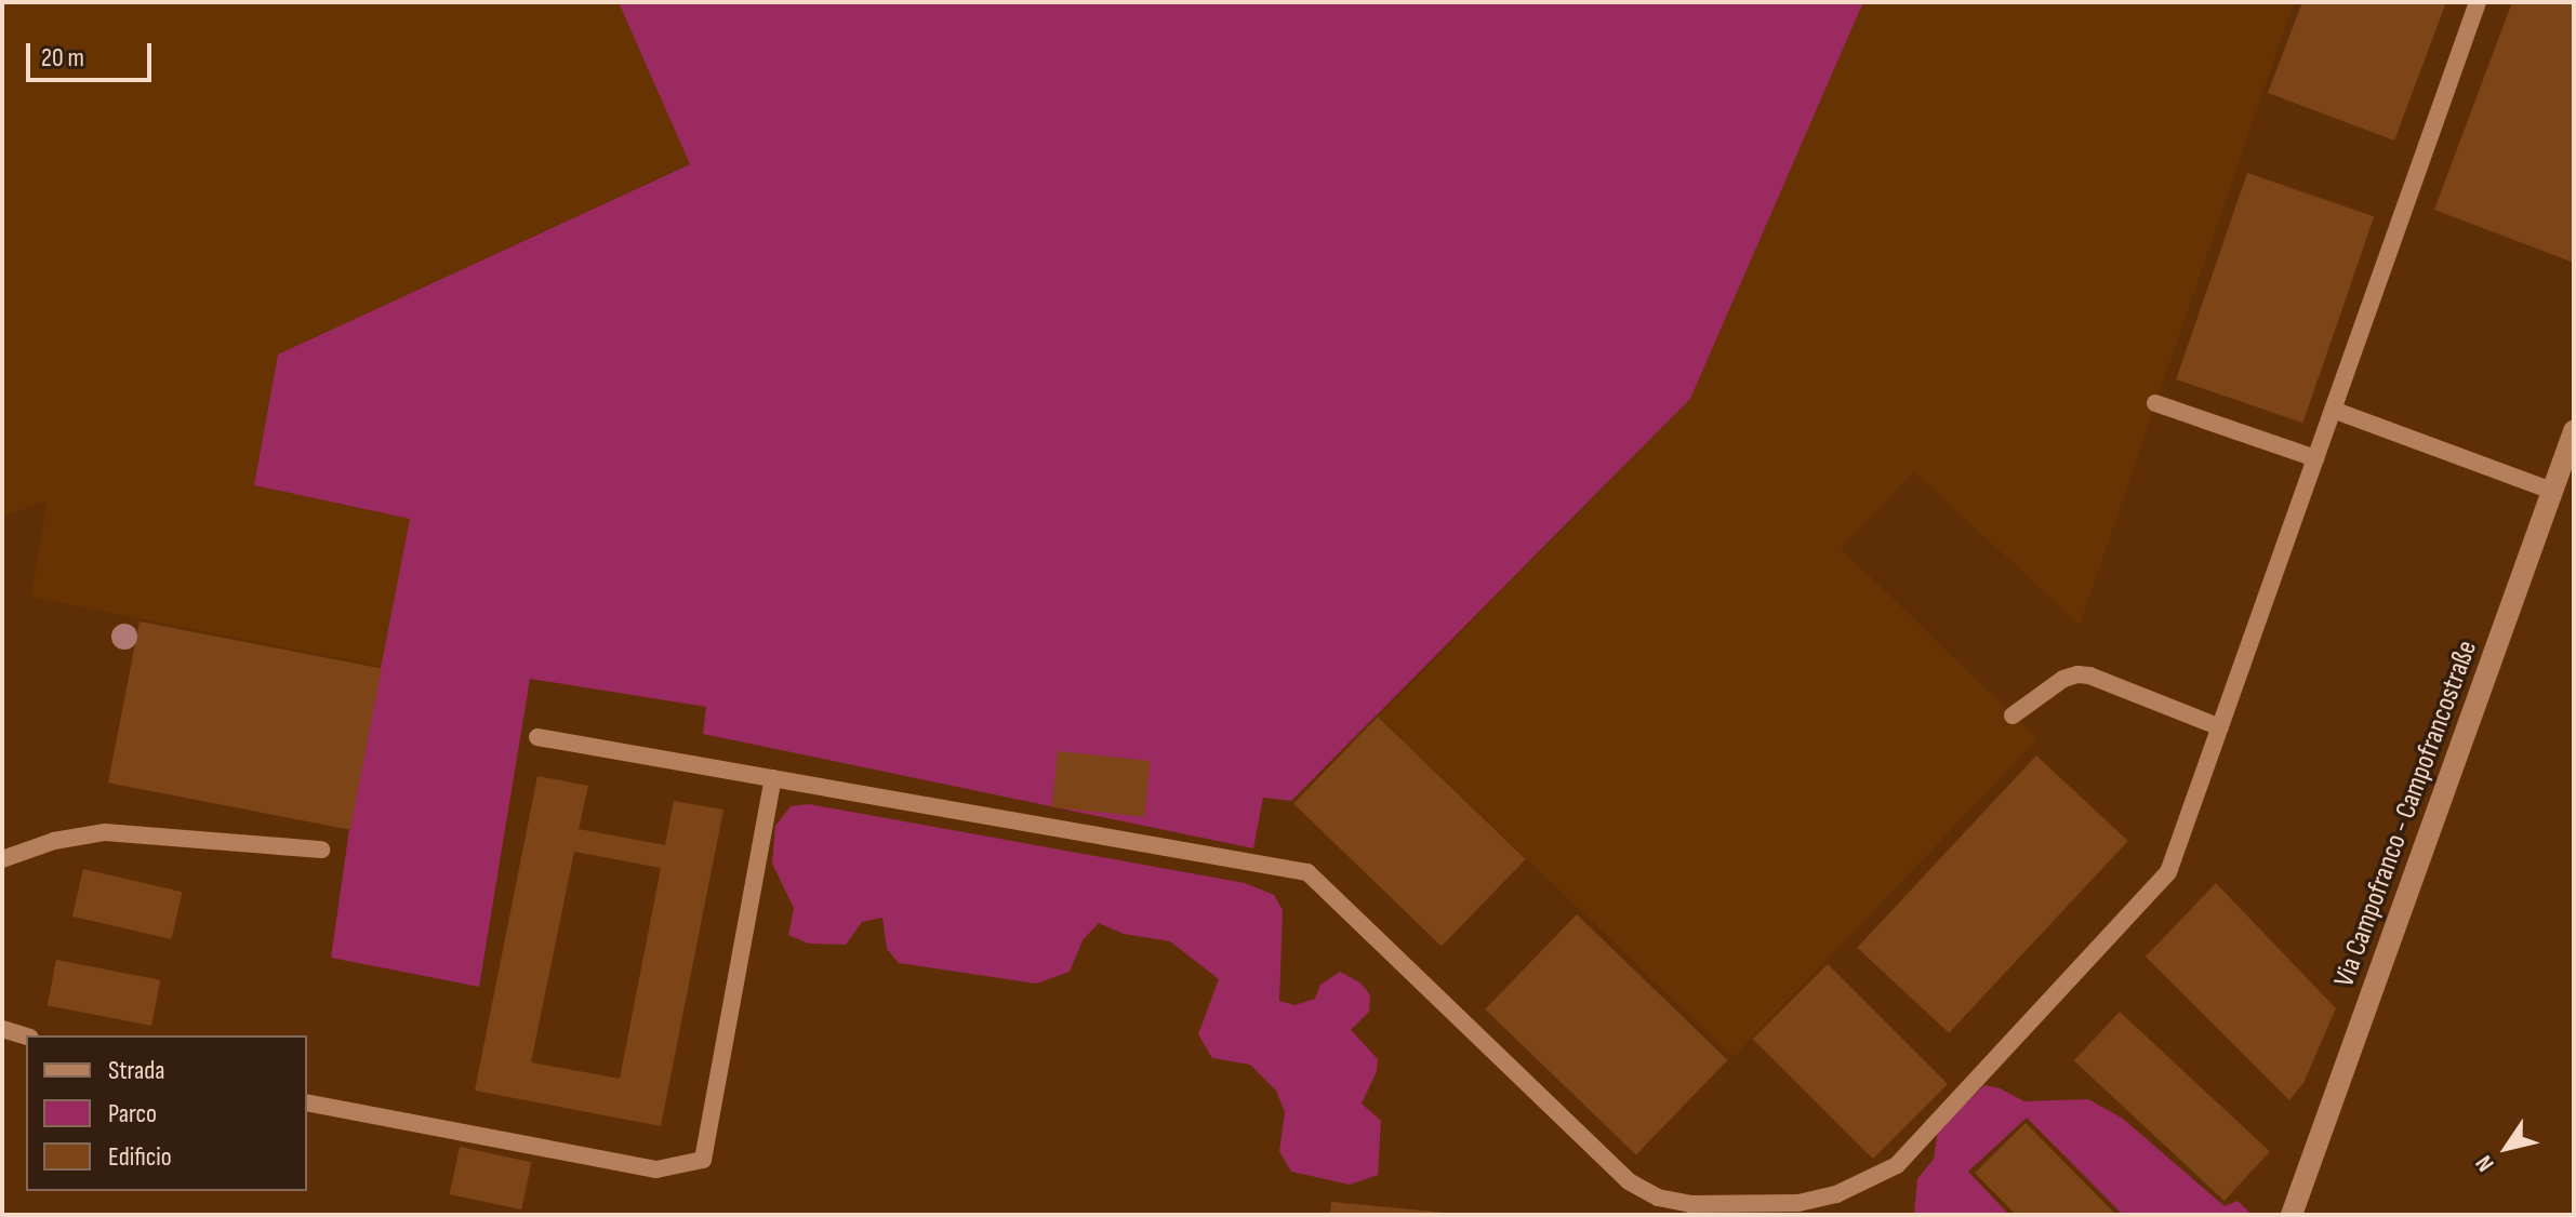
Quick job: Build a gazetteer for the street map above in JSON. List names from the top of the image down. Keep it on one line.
{"streets":{"street":["Via Campofranco - Campofrancostraße"]},"legend":["Strada","Parco","Edificio"],"scale_bar":"20 m","north":"bottom left"}
